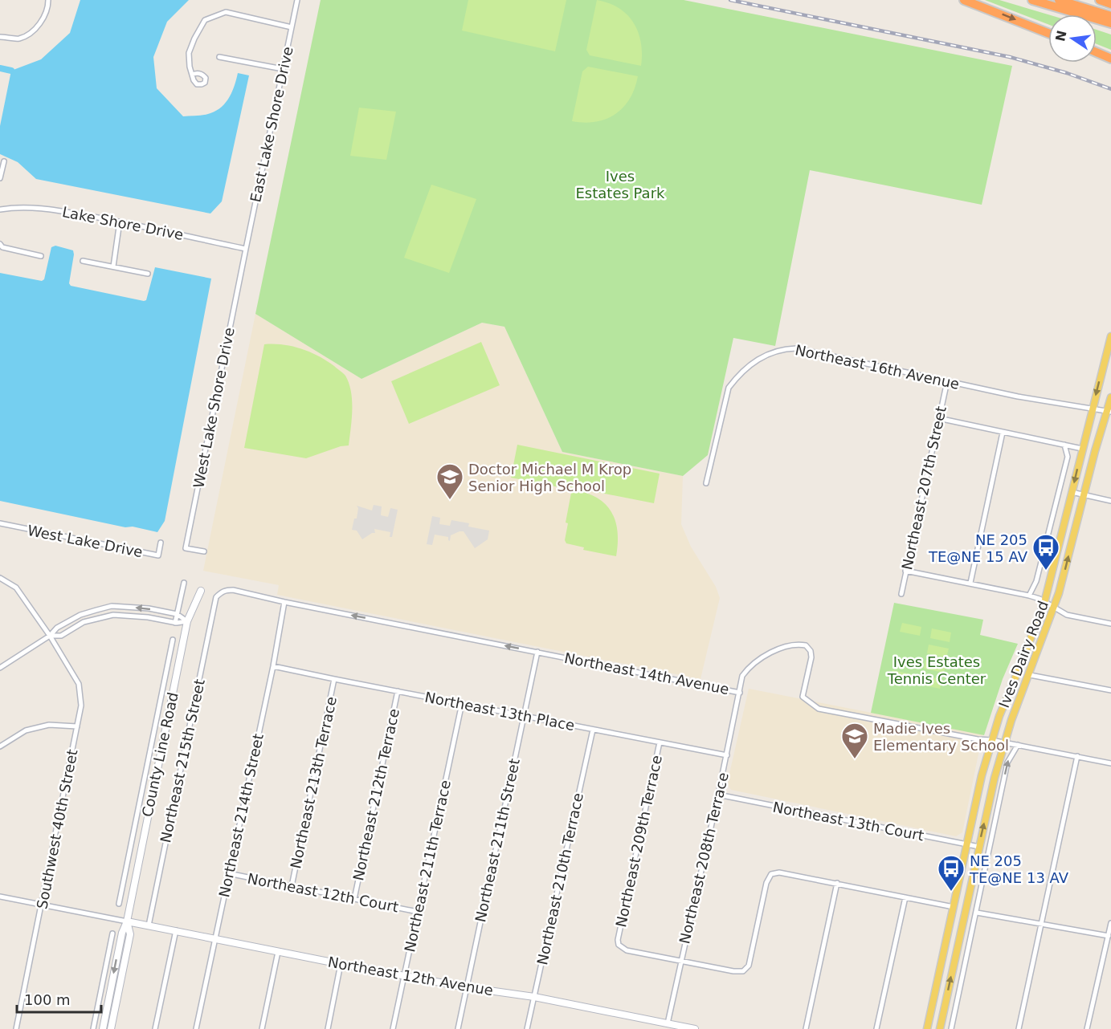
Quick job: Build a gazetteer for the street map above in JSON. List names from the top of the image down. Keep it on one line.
{"streets":{"main road":["Ives Dairy Road"],"street":["East Lake Shore Drive","Lake Shore Drive","Northeast 16th Avenue","West Lake Shore Drive","Northeast 207th Street","West Lake Drive","Northeast 14th Avenue","Northeast 13th Place","County Line Road","Northeast 215th Street","Northeast 213th Terrace","Northeast 212th Terrace","Northeast 214th Street","Northeast 13th Court","Southwest 40th Street","Northeast 211th Street","Northeast 209th Terrace","Northeast 208th Terrace","Northeast 211th Terrace","Northeast 210th Terrace","Northeast 12th Court","Northeast 12th Avenue"]},"crossings":[["East Lake Shore Drive","Lake Shore Drive"],["East Lake Shore Drive","West Lake Shore Drive"],["Lake Shore Drive","West Lake Shore Drive"],["Northeast 16th Avenue","Northeast 207th Street"],["Northeast 16th Avenue","Ives Dairy Road"],["Ives Dairy Road","Northeast 14th Avenue"],["Ives Dairy Road","Northeast 13th Court"],["Northeast 14th Avenue","Northeast 215th Street"],["Northeast 14th Avenue","Northeast 214th Street"],["Northeast 14th Avenue","Northeast 211th Street"],["Northeast 14th Avenue","Northeast 208th Terrace"],["Northeast 13th Place","Northeast 213th Terrace"],["Northeast 13th Place","Northeast 212th Terrace"],["Northeast 13th Place","Northeast 214th Street"],["Northeast 13th Place","Northeast 211th Street"],["Northeast 13th Place","Northeast 209th Terrace"],["Northeast 13th Place","Northeast 208th Terrace"],["Northeast 13th Place","Northeast 211th Terrace"],["Northeast 13th Place","Northeast 210th Terrace"],["County Line Road","Northeast 12th Avenue"],["Northeast 215th Street","Northeast 12th Avenue"],["Northeast 213th Terrace","Northeast 12th Court"],["Northeast 212th Terrace","Northeast 12th Court"],["Northeast 214th Street","Northeast 12th Court"],["Northeast 214th Street","Northeast 12th Avenue"],["Northeast 13th Court","Northeast 208th Terrace"],["Northeast 211th Street","Northeast 12th Avenue"],["Northeast 209th Terrace","Northeast 208th Terrace"],["Northeast 208th Terrace","Northeast 12th Avenue"],["Northeast 211th Terrace","Northeast 12th Court"],["Northeast 211th Terrace","Northeast 12th Avenue"],["Northeast 210th Terrace","Northeast 12th Avenue"]],"parks":["Ives Estates Park","Ives Estates Tennis Center"],"places":{"school or university":["Doctor Michael M Krop Senior High School","Madie Ives Elementary School"],"bus stop":["NE 205 TE@NE 15 AV","NE 205 TE@NE 13 AV"]},"scale_bar":"100 m","north":"left"}
